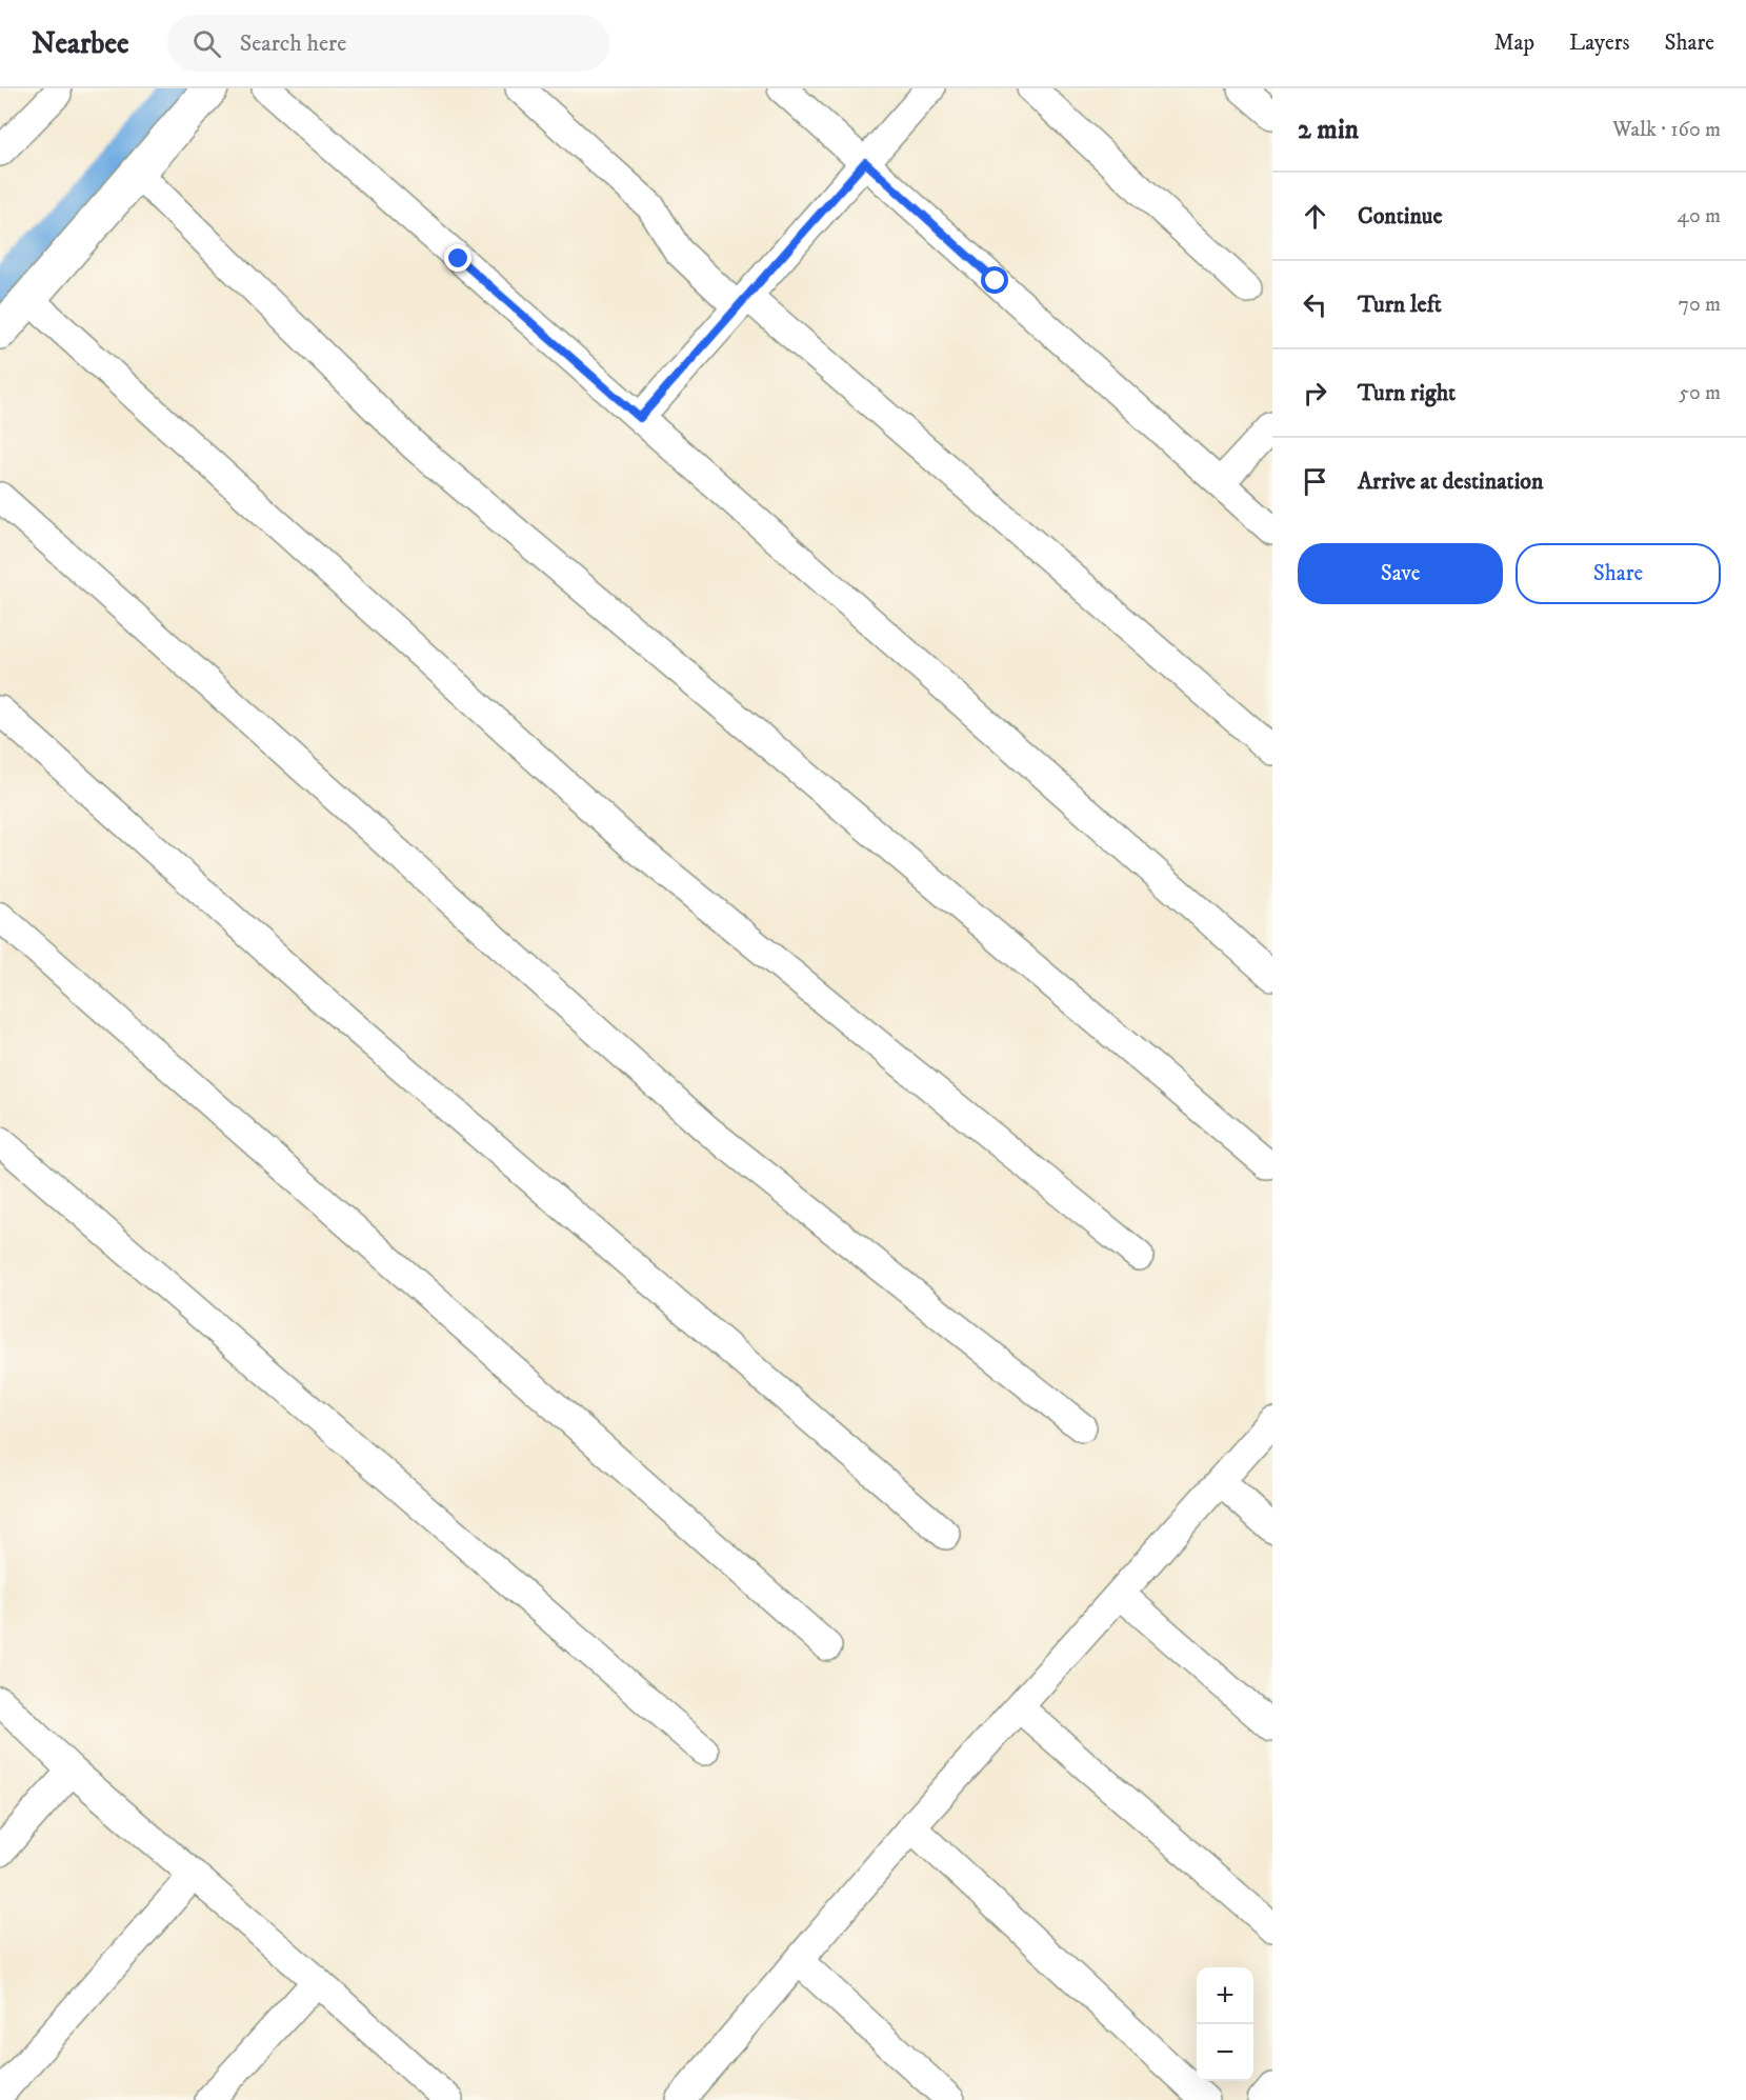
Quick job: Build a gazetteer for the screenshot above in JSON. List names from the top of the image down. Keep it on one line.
{"page":{"header":"Nearbee","search":"Search here","nav":["Map","Layers","Share"],"heading":["2 min","Walk · 160 m"],"list":[["Continue","40 m"],["Turn left","70 m"],["Turn right","50 m"],"Arrive at destination"],"buttons":["Save","Share"],"map_buttons":["+","−"]}}
